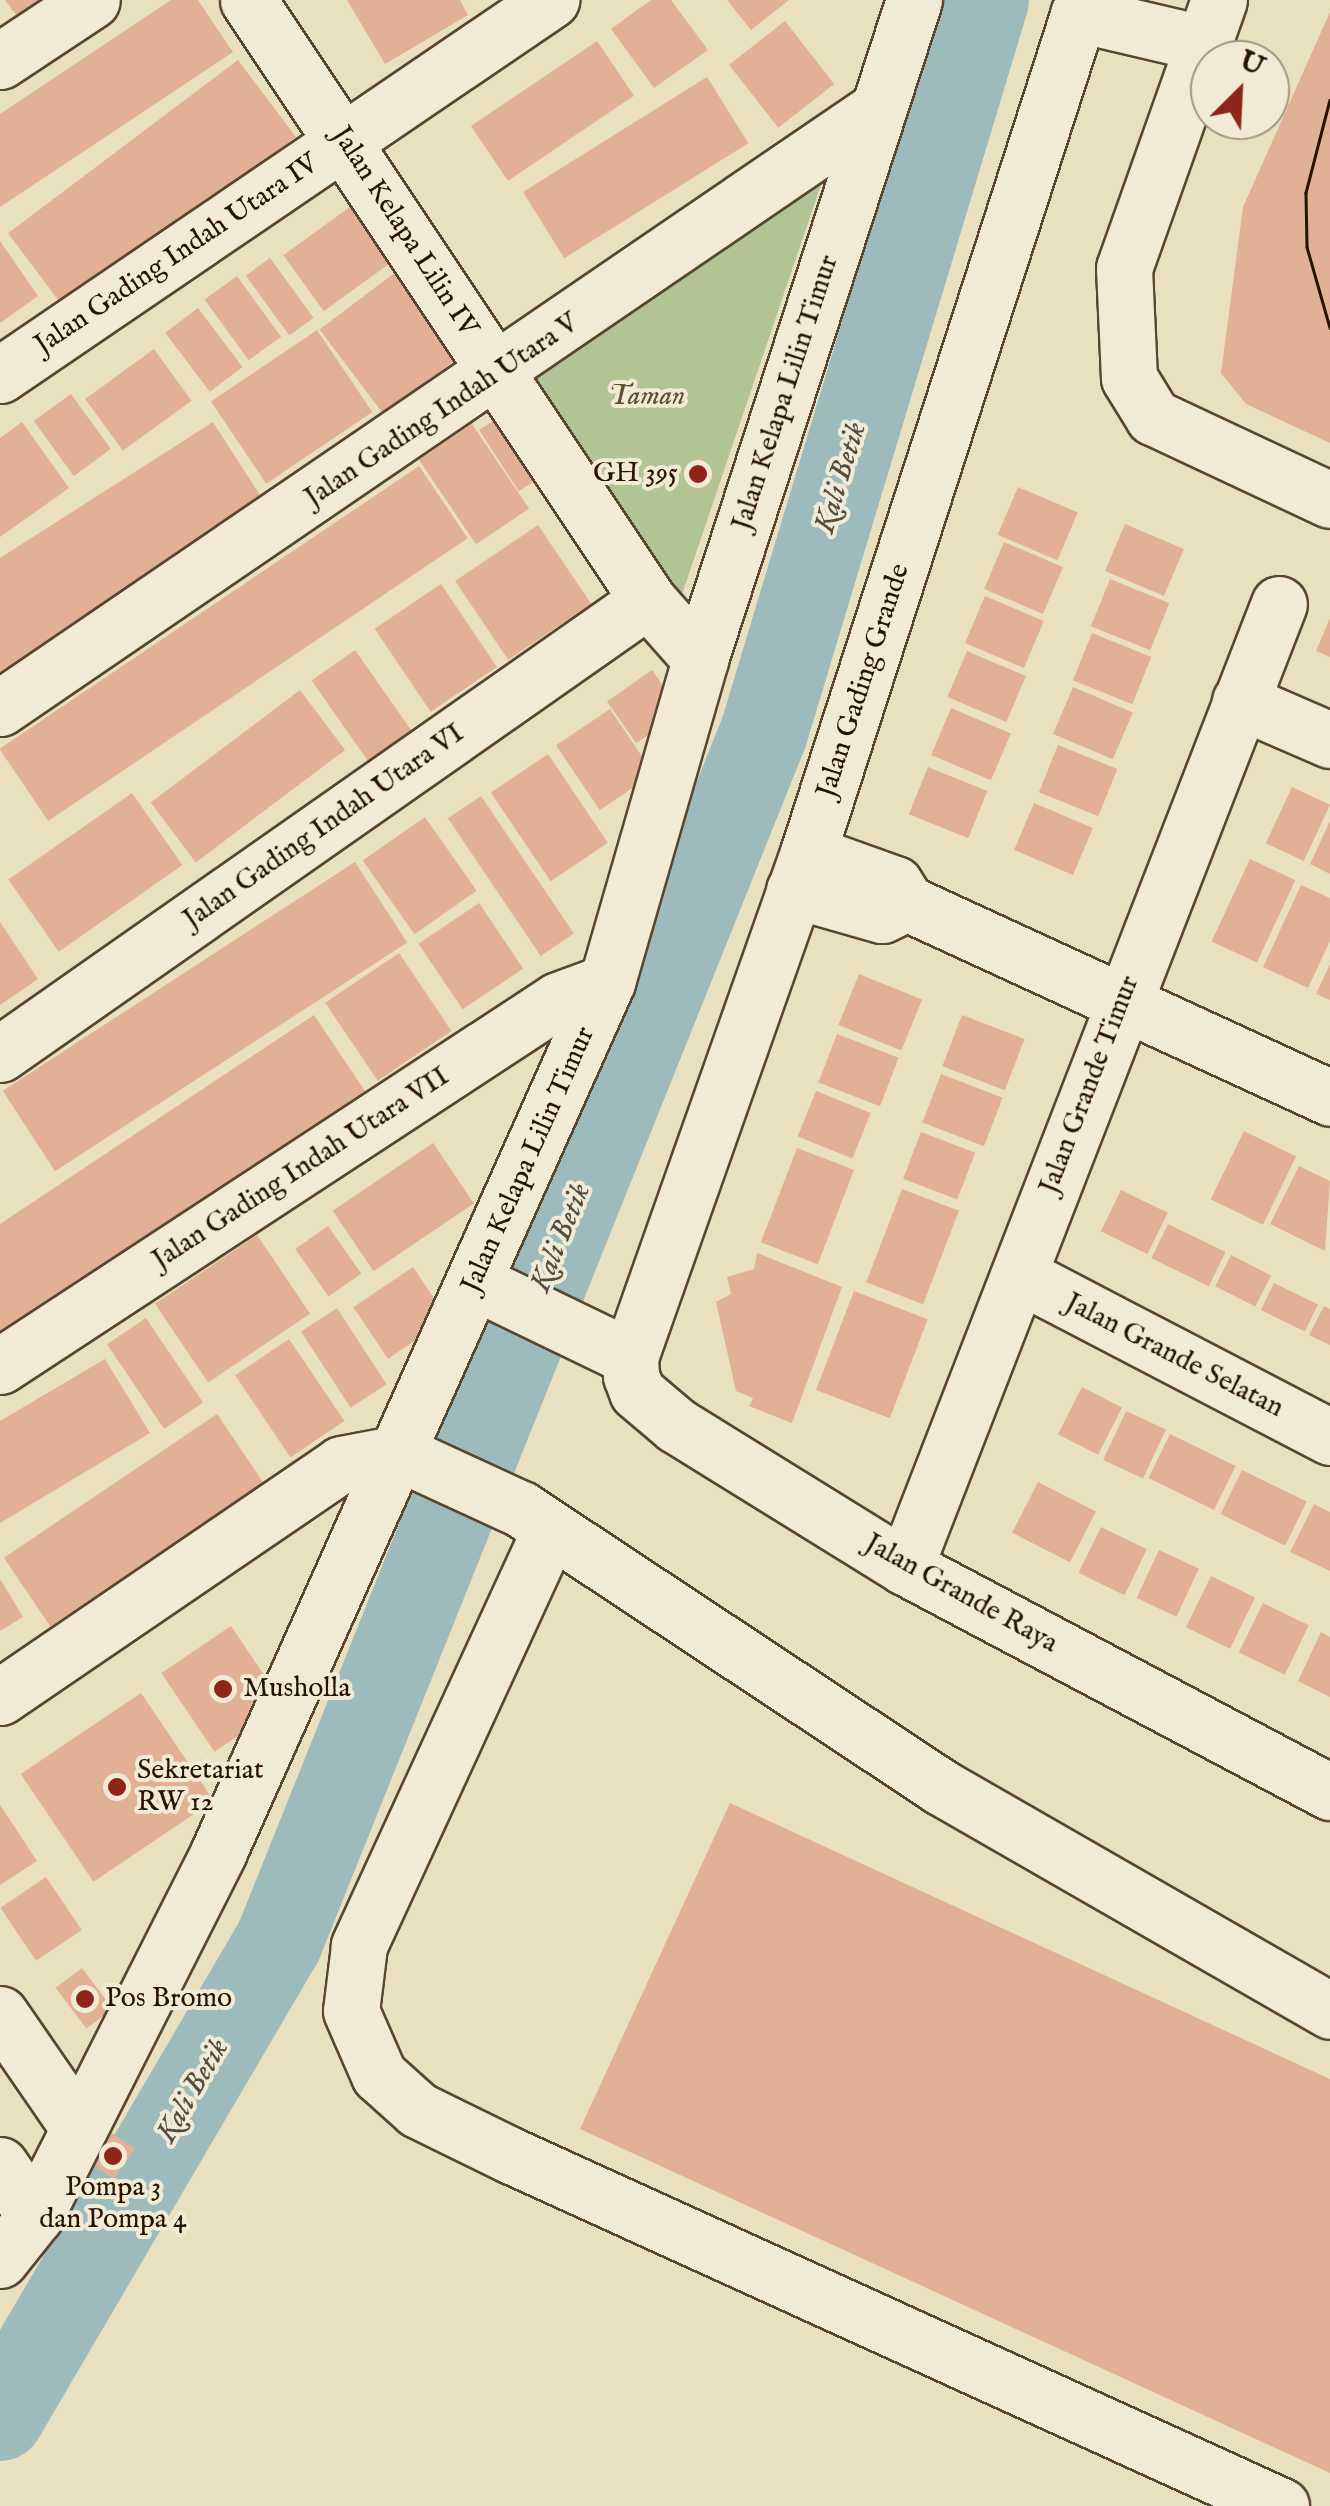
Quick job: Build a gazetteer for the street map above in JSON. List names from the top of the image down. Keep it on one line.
{"streets":{"street":["Jalan Kelapa Lilin IV","Jalan Gading Indah Utara IV","Jalan Kelapa Lilin Timur","Jalan Gading Indah Utara V","Jalan Gading Grande","Jalan Gading Indah Utara VI","Jalan Grande Timur","Jalan Gading Indah Utara VII","Jalan Grande Selatan","Jalan Grande Raya"]},"crossings":[["Jalan Kelapa Lilin IV","Jalan Gading Indah Utara IV"],["Jalan Kelapa Lilin IV","Jalan Kelapa Lilin Timur"],["Jalan Kelapa Lilin IV","Jalan Gading Indah Utara V"],["Jalan Kelapa Lilin IV","Jalan Gading Indah Utara VI"],["Jalan Kelapa Lilin Timur","Jalan Gading Indah Utara V"],["Jalan Kelapa Lilin Timur","Jalan Gading Indah Utara VII"],["Jalan Gading Grande","Jalan Grande Raya"],["Jalan Grande Timur","Jalan Grande Selatan"],["Jalan Grande Timur","Jalan Grande Raya"]],"water":["Kali Betik"],"parks":["Taman"],"places":["GH 395","Musholla","Sekretariat RW 12","Pos Bromo","Pompa 3 dan Pompa 4"],"north":"top right"}
